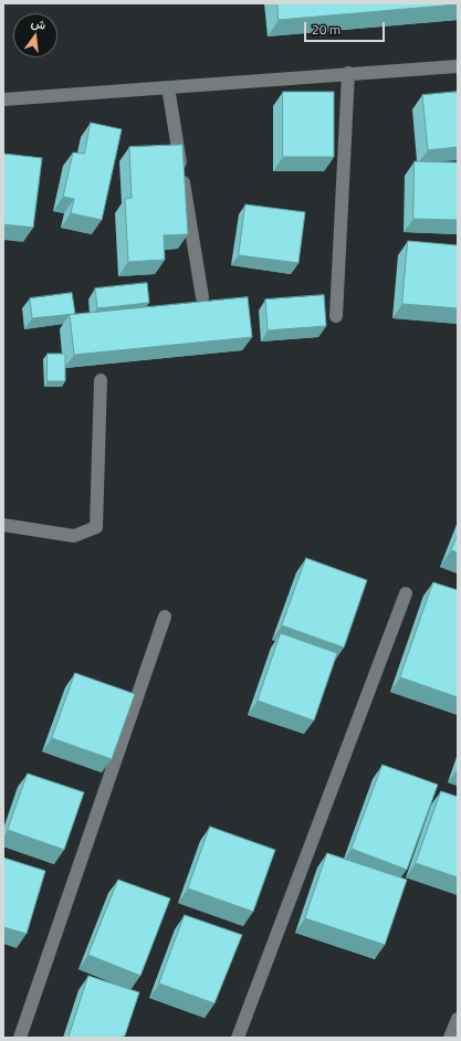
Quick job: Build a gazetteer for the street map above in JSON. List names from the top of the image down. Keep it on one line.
{"scale_bar":"20 m","north":"top"}
